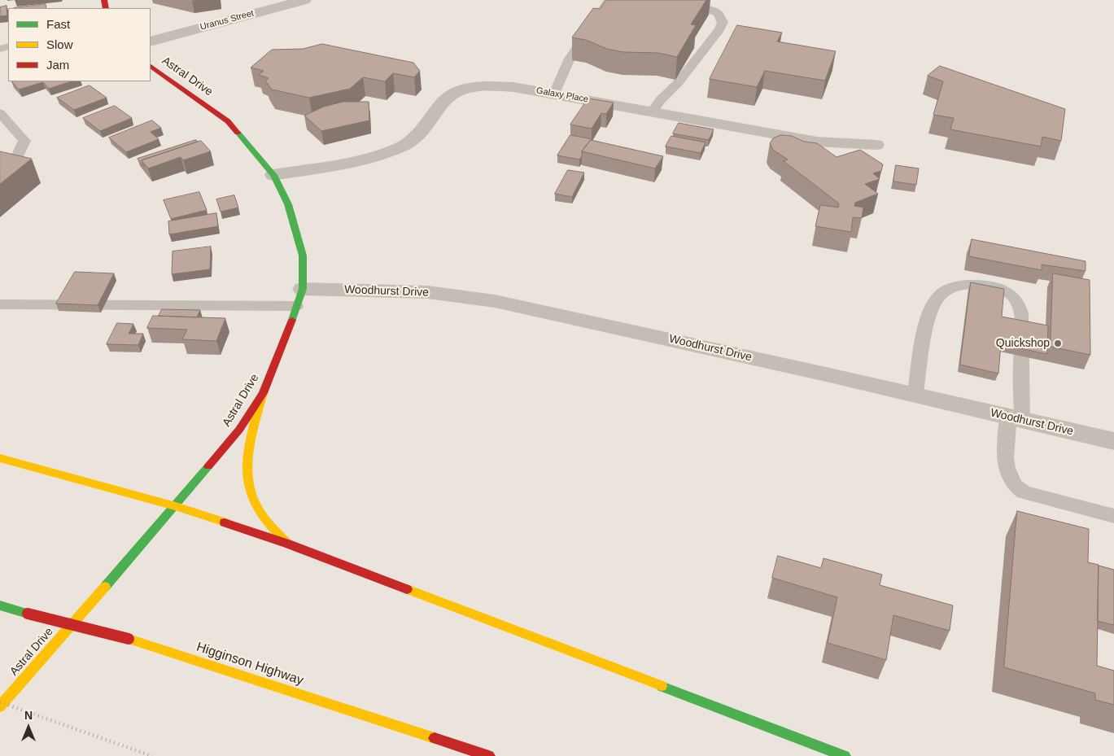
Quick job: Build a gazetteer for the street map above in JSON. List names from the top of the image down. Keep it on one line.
{"streets":{"main road":["Astral Drive","Higginson Highway"],"street":["Uranus Street","Galaxy Place","Woodhurst Drive"]},"crossings":[["Astral Drive","Galaxy Place"],["Astral Drive","Woodhurst Drive"]],"places":["Quickshop"],"legend":["Fast","Slow","Jam"],"north":"top"}
